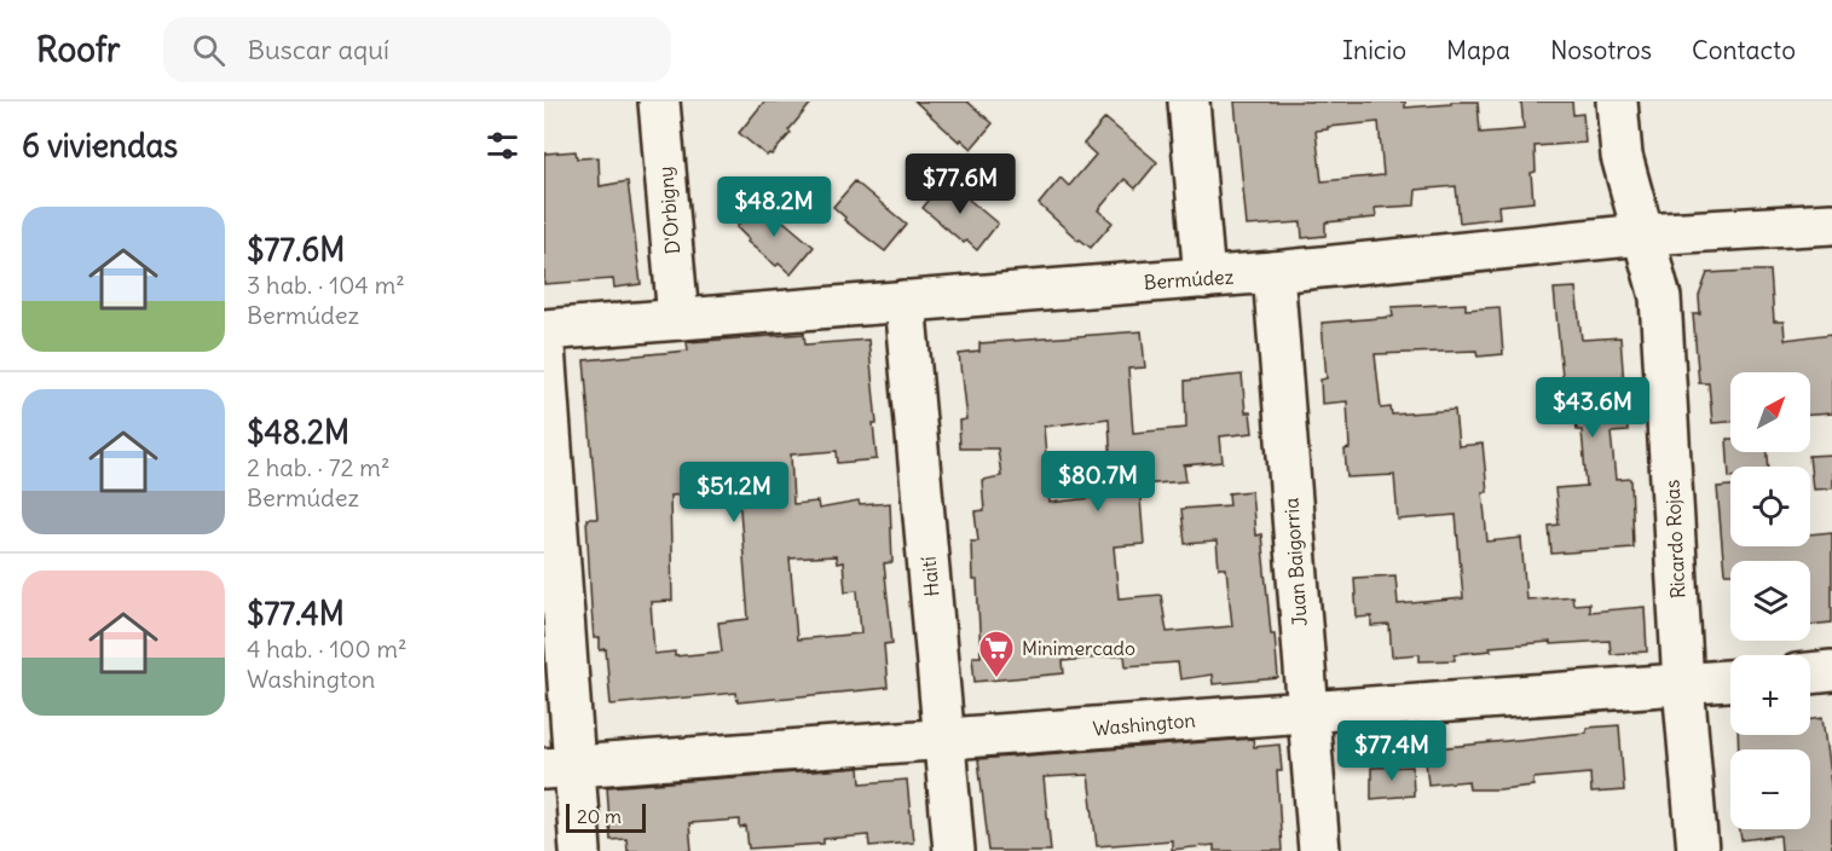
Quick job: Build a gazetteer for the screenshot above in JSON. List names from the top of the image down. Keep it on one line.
{"streets":{"street":["D'Orbigny","Bermúdez","Ricardo Rojas","Juan Baigorria","Haití","Washington"]},"crossings":[["D'Orbigny","Bermúdez"],["Bermúdez","Ricardo Rojas"],["Bermúdez","Juan Baigorria"],["Bermúdez","Haití"],["Ricardo Rojas","Washington"],["Juan Baigorria","Washington"],["Haití","Washington"]],"places":{"supermarket":["Minimercado"]},"scale_bar":"20 m","north":"top right","page":{"header":"Roofr","search":"Buscar aquí","nav":["Inicio","Mapa","Nosotros","Contacto"],"heading":"6 viviendas","price":["$77.6M","$48.2M","$43.6M","$80.7M","$51.2M","$77.4M"],"list":[{"name":"$77.6M","note":"3 hab. · 104 m² · Bermúdez"},{"name":"$48.2M","note":"2 hab. · 72 m² · Bermúdez"},{"name":"$77.4M","note":"4 hab. · 100 m² · Washington"}],"map_buttons":["+","−"],"scale":"20 m"}}
